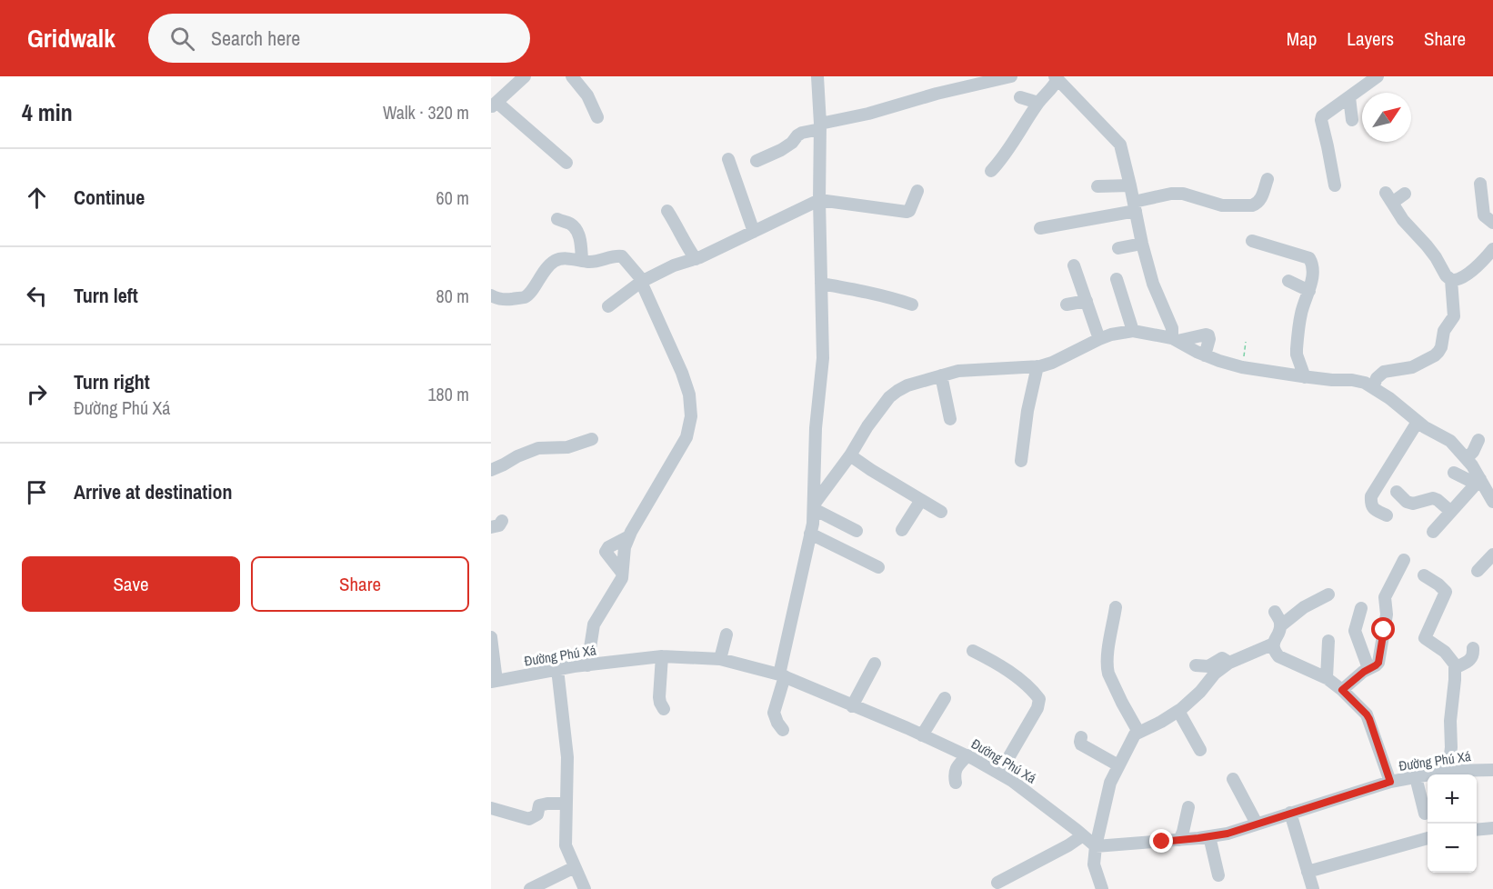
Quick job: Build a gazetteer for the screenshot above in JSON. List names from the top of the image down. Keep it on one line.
{"streets":{"street":["Đường Phú Xá"]},"north":"top right","page":{"header":"Gridwalk","search":"Search here","nav":["Map","Layers","Share"],"heading":["4 min","Walk · 320 m"],"list":[["Continue","60 m"],["Turn left","80 m"],["Turn right","Đường Phú Xá","180 m"],"Arrive at destination"],"buttons":["Save","Share"],"map_buttons":["+","−"]}}
